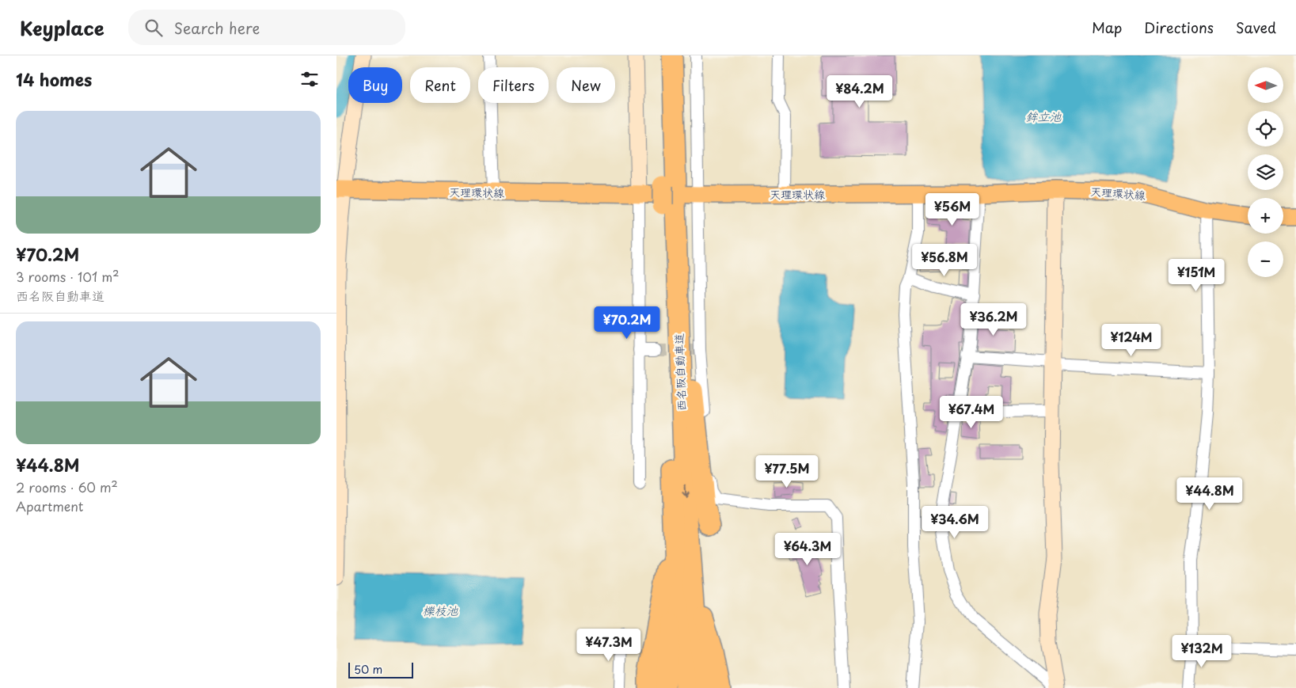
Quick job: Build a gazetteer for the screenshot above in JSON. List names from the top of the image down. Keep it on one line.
{"streets":{"highway":["西名阪自動車道"],"main road":["天理環状線"]},"water":["鉾立池","櫟枝池"],"scale_bar":"50 m","north":"left","page":{"header":"Keyplace","search":"Search here","nav":["Map","Directions","Saved"],"heading":"14 homes","map_buttons":["+","−"],"chip":["Buy","Rent","Filters","New"],"price":["¥84.2M","¥56M","¥56.8M","¥151M","¥36.2M","¥70.2M","¥124M","¥67.4M","¥77.5M","¥44.8M","¥34.6M","¥64.3M","¥47.3M","¥132M"],"list":[{"name":"¥70.2M","note":"3 rooms · 101 m² · 西名阪自動車道"},{"name":"¥44.8M","note":"2 rooms · 60 m² · Apartment"}],"scale":"50 m"}}
